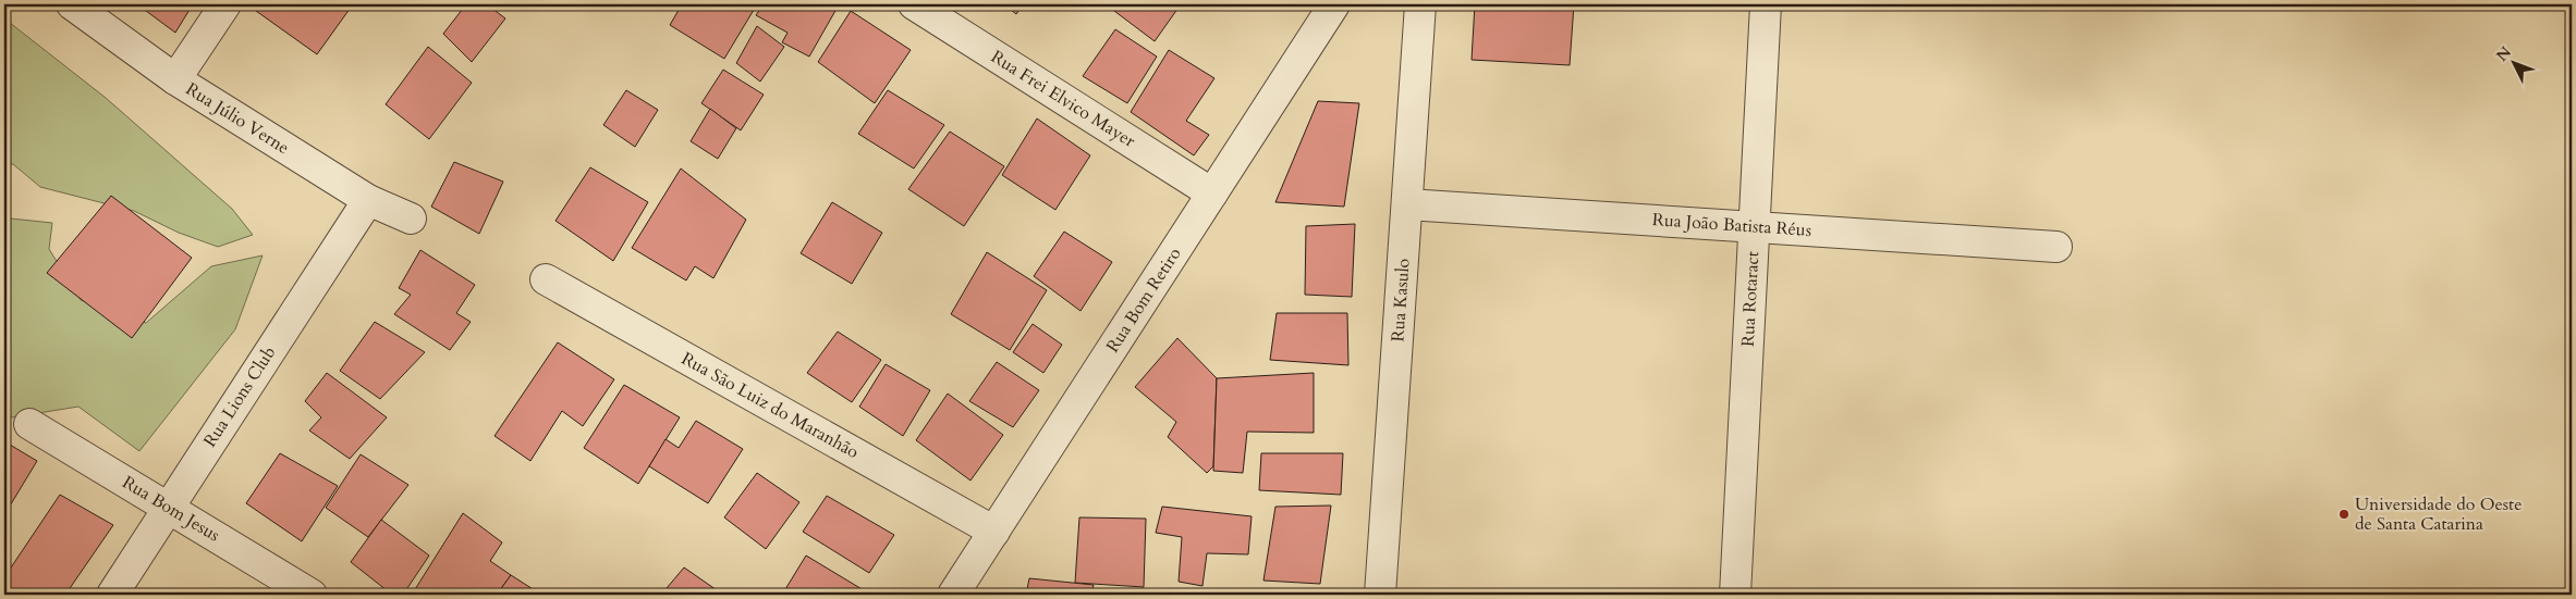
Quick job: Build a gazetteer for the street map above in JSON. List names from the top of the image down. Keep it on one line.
{"streets":{"street":["Rua Frei Elvico Mayer","Rua Júlio Verne","Rua João Batista Réus","Rua Rotaract","Rua Bom Retiro","Rua Kasulo","Rua Lions Club","Rua São Luiz do Maranhão","Rua Bom Jesus"]},"crossings":[["Rua Frei Elvico Mayer","Rua Bom Retiro"],["Rua Júlio Verne","Rua Lions Club"],["Rua João Batista Réus","Rua Rotaract"],["Rua João Batista Réus","Rua Kasulo"],["Rua Bom Retiro","Rua São Luiz do Maranhão"],["Rua Lions Club","Rua Bom Jesus"]],"places":["Universidade do Oeste de Santa Catarina"],"north":"top left"}
